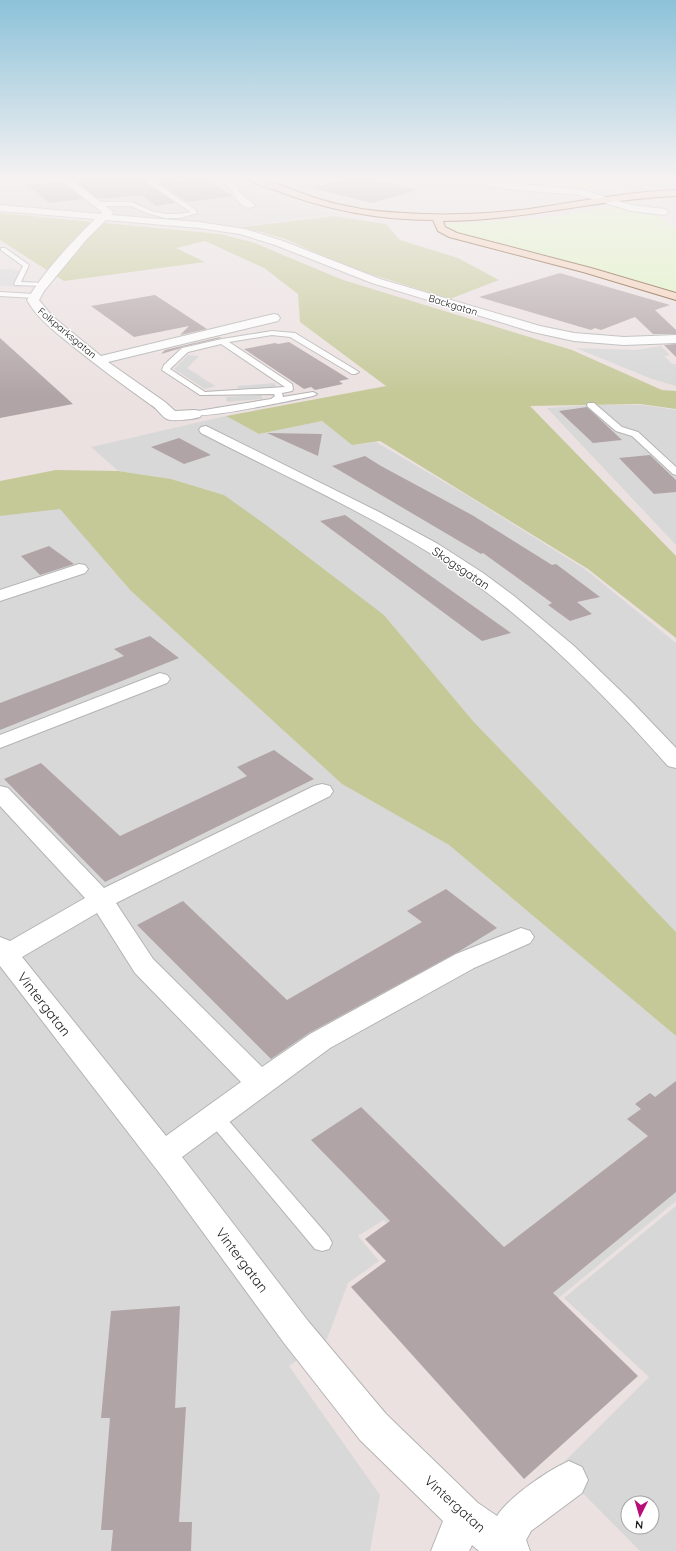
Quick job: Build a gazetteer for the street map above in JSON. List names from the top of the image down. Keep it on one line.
{"streets":{"street":["Backgatan","Folkparksgatan","Skogsgatan","Vintergatan"]},"north":"bottom"}
